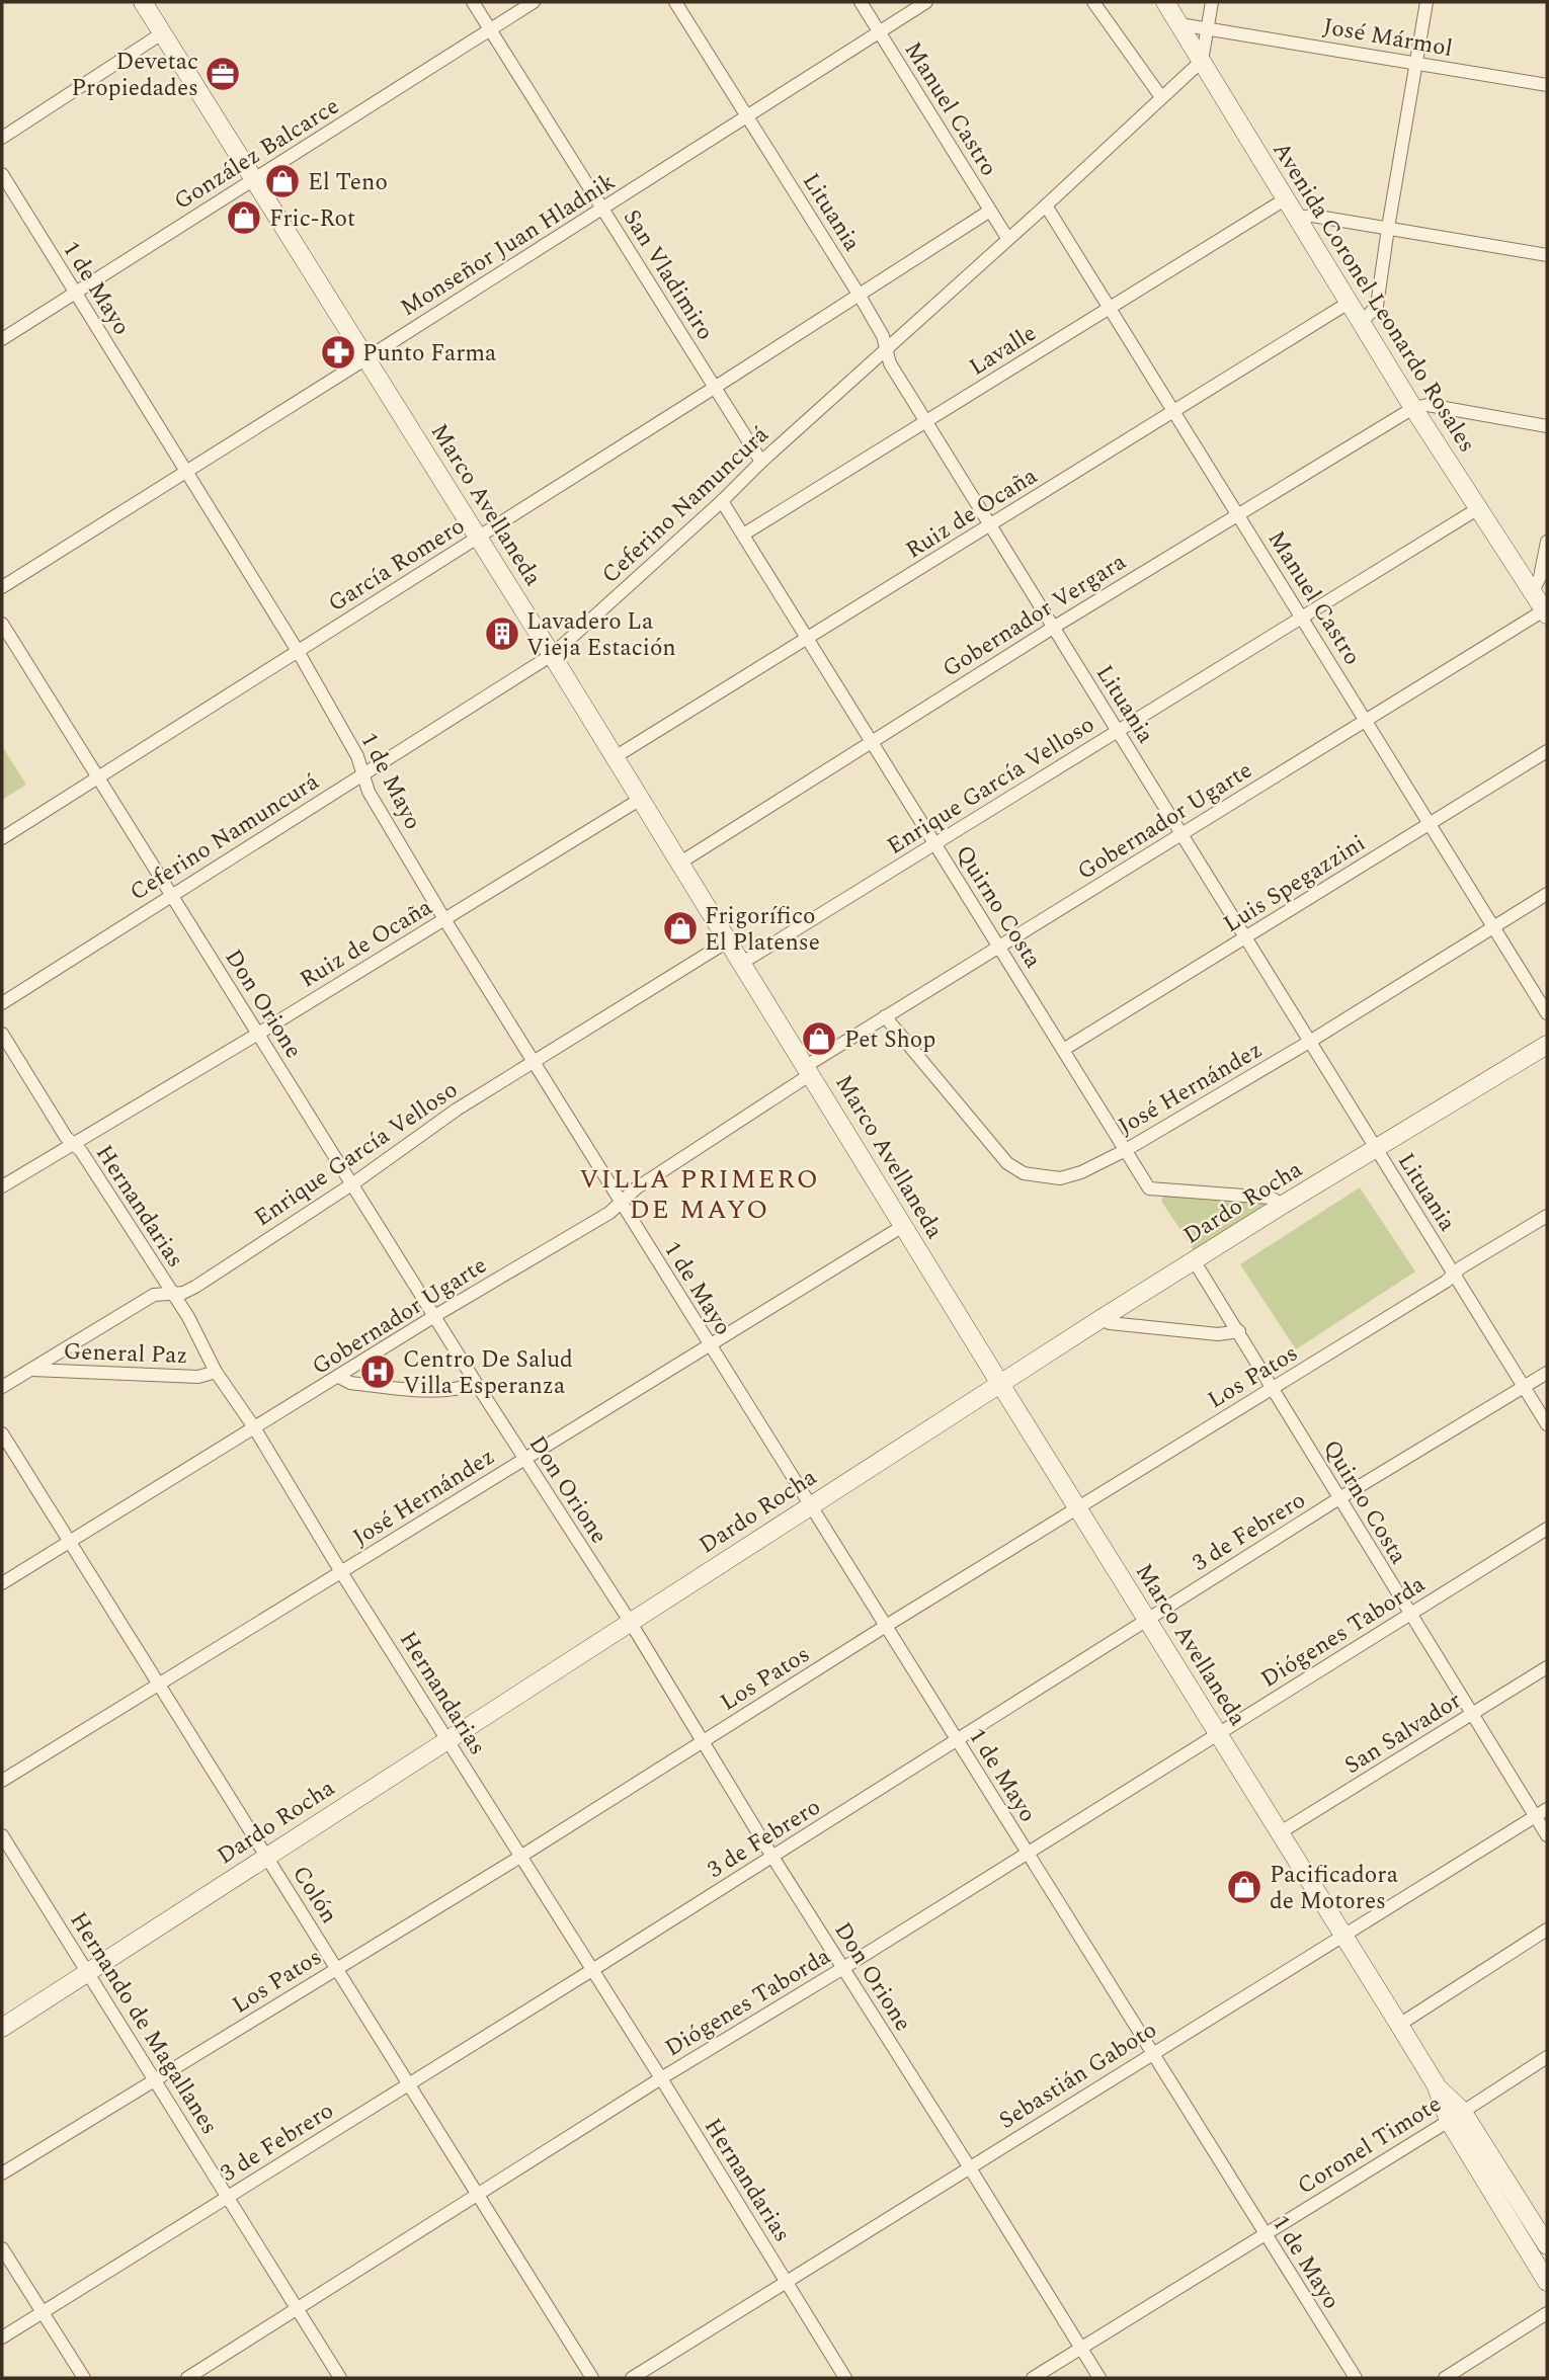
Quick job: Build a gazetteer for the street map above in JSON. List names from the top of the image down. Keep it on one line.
{"streets":{"street":["José Mármol","Manuel Castro","González Balcarce","Lituania","Monseñor Juan Hladnik","San Vladimiro","1 de Mayo","Avenida Coronel Leonardo Rosales","Lavalle","Marco Avellaneda","Ceferino Namuncurá","Ruiz de Ocaña","García Romero","Gobernador Vergara","Enrique García Velloso","Gobernador Ugarte","Luis Spegazzini","Quirno Costa","Don Orione","José Hernández","Dardo Rocha","Hernandarias","General Paz","Los Patos","3 de Febrero","Diógenes Taborda","San Salvador","Colón","Hernando de Magallanes","Sebastián Gaboto","Coronel Timote"]},"crossings":[["José Mármol","Avenida Coronel Leonardo Rosales"],["Manuel Castro","Monseñor Juan Hladnik"],["Manuel Castro","Lavalle"],["Manuel Castro","Ceferino Namuncurá"],["Manuel Castro","Ruiz de Ocaña"],["Manuel Castro","García Romero"],["Manuel Castro","Gobernador Vergara"],["Manuel Castro","Enrique García Velloso"],["Manuel Castro","Gobernador Ugarte"],["Manuel Castro","Luis Spegazzini"],["Manuel Castro","José Hernández"],["González Balcarce","San Vladimiro"],["González Balcarce","1 de Mayo"],["González Balcarce","Marco Avellaneda"],["Lituania","Monseñor Juan Hladnik"],["Lituania","Lavalle"],["Lituania","Ceferino Namuncurá"],["Lituania","Ruiz de Ocaña"],["Lituania","García Romero"],["Lituania","Gobernador Vergara"],["Lituania","Enrique García Velloso"],["Lituania","Gobernador Ugarte"],["Lituania","Luis Spegazzini"],["Lituania","José Hernández"],["Lituania","Dardo Rocha"],["Lituania","Los Patos"],["Lituania","3 de Febrero"],["Monseñor Juan Hladnik","San Vladimiro"],["Monseñor Juan Hladnik","1 de Mayo"],["Monseñor Juan Hladnik","Marco Avellaneda"],["San Vladimiro","Ceferino Namuncurá"],["San Vladimiro","García Romero"],["1 de Mayo","Ceferino Namuncurá"],["1 de Mayo","Ruiz de Ocaña"],["1 de Mayo","García Romero"],["1 de Mayo","Enrique García Velloso"],["1 de Mayo","Gobernador Ugarte"],["1 de Mayo","José Hernández"],["1 de Mayo","Dardo Rocha"],["1 de Mayo","Los Patos"],["1 de Mayo","3 de Febrero"],["1 de Mayo","Diógenes Taborda"],["1 de Mayo","Sebastián Gaboto"],["1 de Mayo","Coronel Timote"],["Avenida Coronel Leonardo Rosales","Lavalle"],["Avenida Coronel Leonardo Rosales","Ceferino Namuncurá"],["Avenida Coronel Leonardo Rosales","Ruiz de Ocaña"],["Avenida Coronel Leonardo Rosales","Gobernador Vergara"],["Avenida Coronel Leonardo Rosales","Enrique García Velloso"],["Avenida Coronel Leonardo Rosales","Gobernador Ugarte"],["Lavalle","Quirno Costa"],["Marco Avellaneda","Ceferino Namuncurá"],["Marco Avellaneda","Ruiz de Ocaña"],["Marco Avellaneda","García Romero"],["Marco Avellaneda","Gobernador Vergara"],["Marco Avellaneda","Enrique García Velloso"],["Marco Avellaneda","Gobernador Ugarte"],["Marco Avellaneda","José Hernández"],["Marco Avellaneda","Dardo Rocha"],["Marco Avellaneda","Los Patos"],["Marco Avellaneda","3 de Febrero"],["Marco Avellaneda","Diógenes Taborda"],["Marco Avellaneda","San Salvador"],["Marco Avellaneda","Sebastián Gaboto"],["Marco Avellaneda","Coronel Timote"],["Ceferino Namuncurá","Quirno Costa"],["Ceferino Namuncurá","Don Orione"],["Ruiz de Ocaña","Quirno Costa"],["Ruiz de Ocaña","Don Orione"],["Ruiz de Ocaña","Hernandarias"],["García Romero","Don Orione"],["Gobernador Vergara","Quirno Costa"],["Enrique García Velloso","Quirno Costa"],["Enrique García Velloso","Don Orione"],["Enrique García Velloso","Hernandarias"],["Enrique García Velloso","General Paz"],["Gobernador Ugarte","Quirno Costa"],["Gobernador Ugarte","Don Orione"],["Gobernador Ugarte","José Hernández"],["Gobernador Ugarte","Hernandarias"],["Gobernador Ugarte","Colón"],["Luis Spegazzini","Quirno Costa"],["Quirno Costa","José Hernández"],["Quirno Costa","Dardo Rocha"],["Quirno Costa","Los Patos"],["Quirno Costa","3 de Febrero"],["Quirno Costa","Diógenes Taborda"],["Quirno Costa","San Salvador"],["Quirno Costa","Sebastián Gaboto"],["Don Orione","José Hernández"],["Don Orione","Dardo Rocha"],["Don Orione","Los Patos"],["Don Orione","3 de Febrero"],["Don Orione","Diógenes Taborda"],["Don Orione","Sebastián Gaboto"],["Don Orione","Coronel Timote"],["José Hernández","Hernandarias"],["José Hernández","Colón"],["Dardo Rocha","Hernandarias"],["Dardo Rocha","Colón"],["Dardo Rocha","Hernando de Magallanes"],["Hernandarias","General Paz"],["Hernandarias","Los Patos"],["Hernandarias","3 de Febrero"],["Hernandarias","Diógenes Taborda"],["Hernandarias","Sebastián Gaboto"],["Los Patos","Colón"],["Los Patos","Hernando de Magallanes"],["3 de Febrero","Colón"],["3 de Febrero","Hernando de Magallanes"],["Diógenes Taborda","Colón"],["Diógenes Taborda","Hernando de Magallanes"]],"districts":["VILLA PRIMERO DE MAYO"],"places":{"office":["Devetac Propiedades"],"shop":["El Teno","Fric-Rot","Frigorífico El Platense","Pet Shop","Pacificadora de Motores"],"pharmacy":["Punto Farma"],"building":["Lavadero La Vieja Estación"],"hospital":["Centro De Salud Villa Esperanza"]}}
